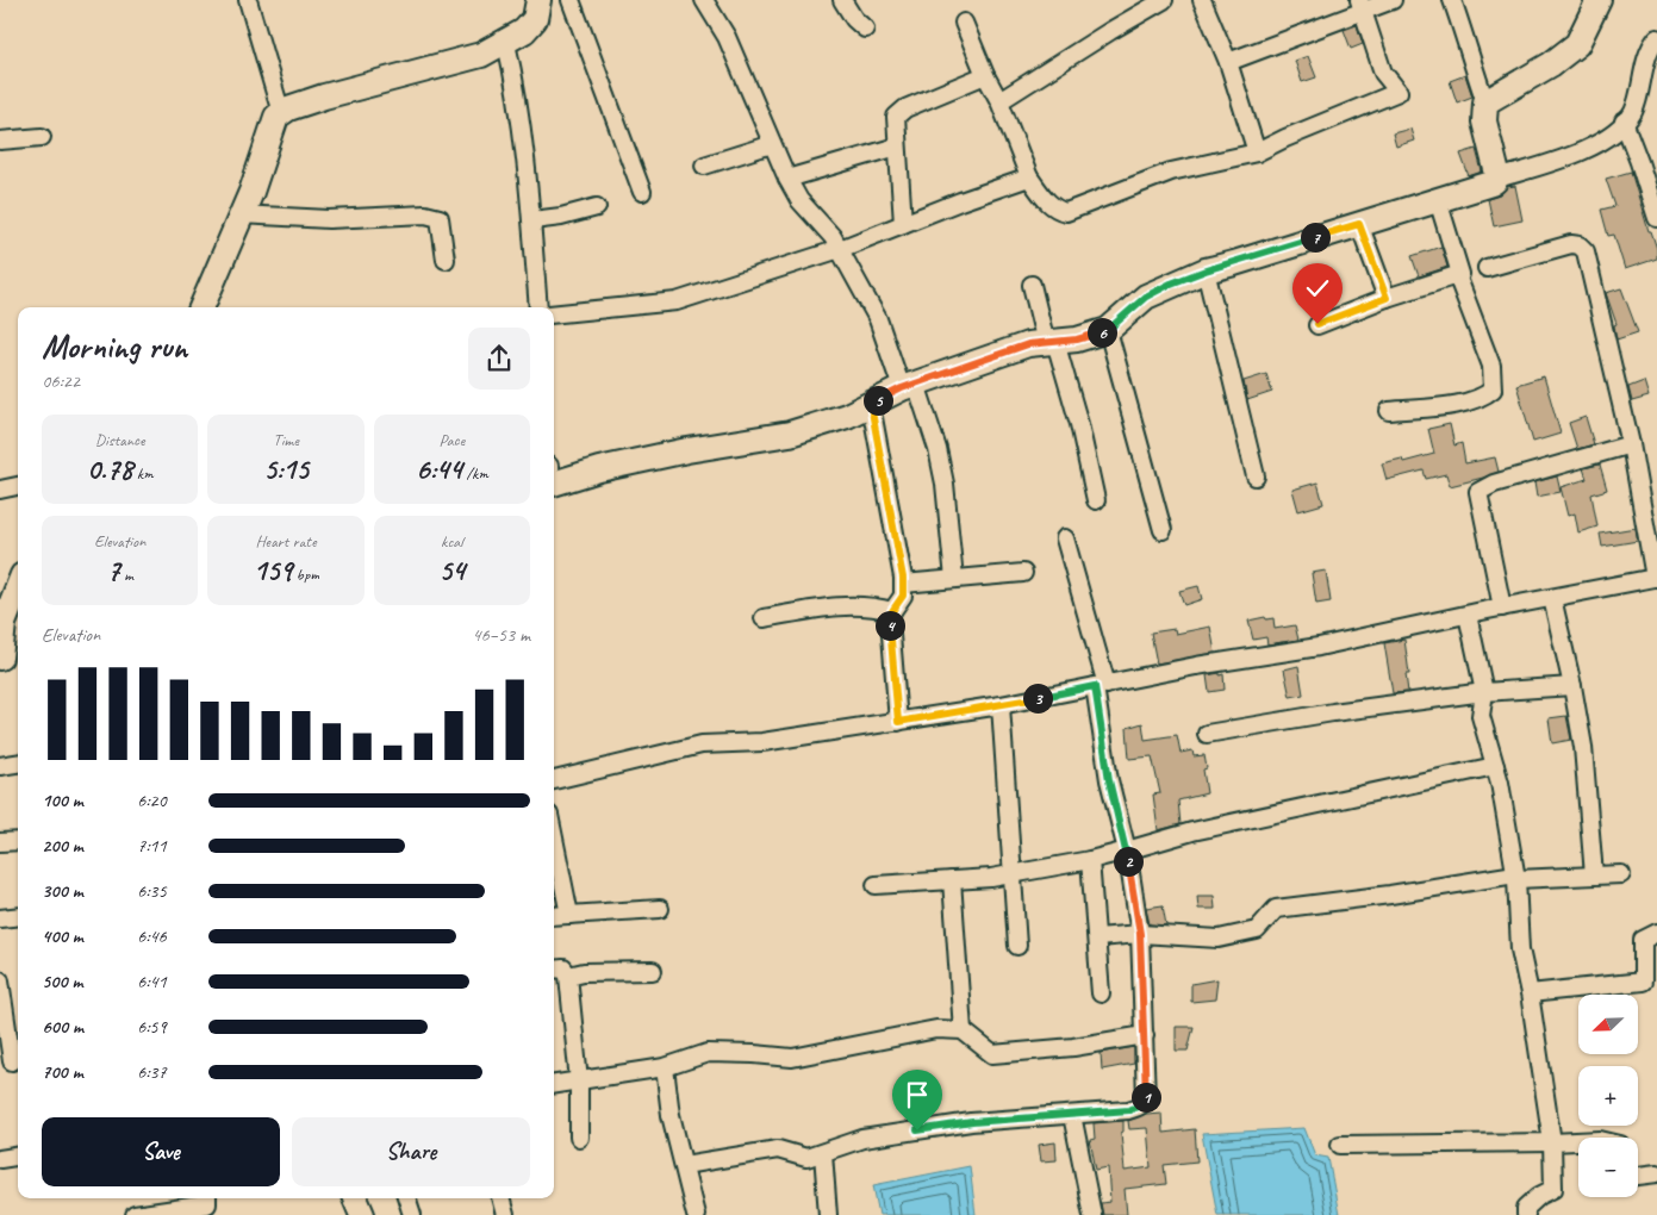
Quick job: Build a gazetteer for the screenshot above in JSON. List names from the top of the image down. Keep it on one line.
{"north":"bottom left","page":{"pins":["7","6","5","4","3","2","1"],"heading":["Morning run","06:22"],"stats":[["Distance","0.78 km"],["Time","5:15"],["Pace","6:44 /km"],["Elevation","7 m"],["Heart rate","159 bpm"],["kcal","54"]],"chart":["Elevation","46–53 m"],"list":[{"name":"100 m","note":"6:20"},{"name":"200 m","note":"7:11"},{"name":"300 m","note":"6:35"},{"name":"400 m","note":"6:46"},{"name":"500 m","note":"6:41"},{"name":"600 m","note":"6:59"},{"name":"700 m","note":"6:37"}],"map_buttons":["+","−"],"buttons":["Save","Share"]}}
